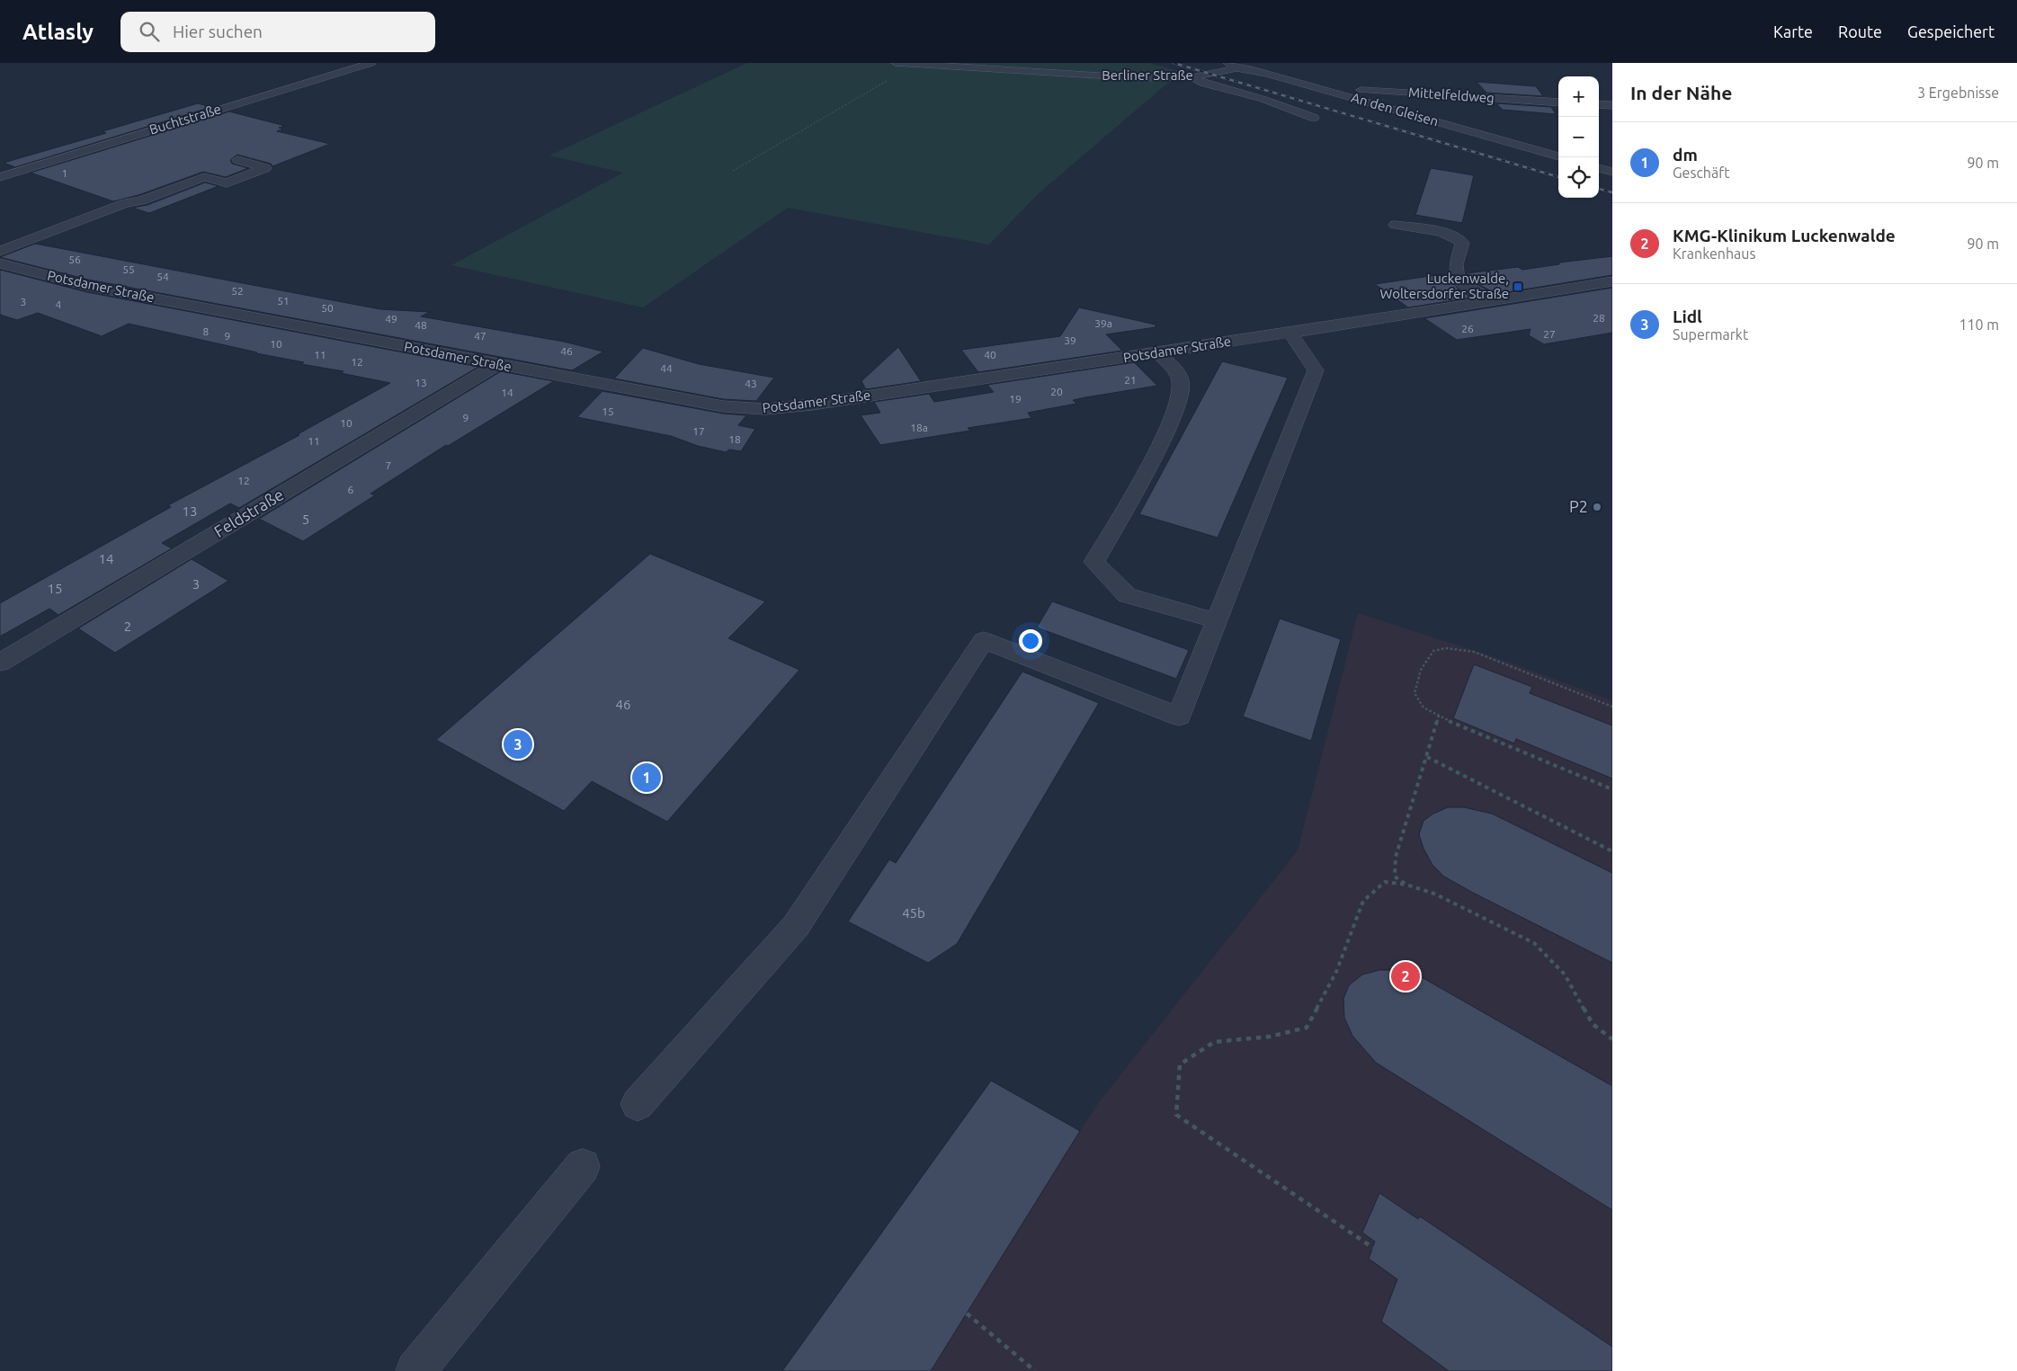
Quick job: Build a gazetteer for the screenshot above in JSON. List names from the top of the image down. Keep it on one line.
{"streets":{"street":["Berliner Straße","Mittelfeldweg","An den Gleisen","Buchtstraße","Potsdamer Straße","Feldstraße"]},"crossings":[["Berliner Straße","An den Gleisen"],["Mittelfeldweg","An den Gleisen"],["Potsdamer Straße","Feldstraße"]],"places":{"transit":["Luckenwalde, Woltersdorfer Straße"],"other":["P2"]},"house_numbers":["1","56","55","54","52","51","3","4","50","28","49","39a","48","26","8","27","9","47","39","10","46","11","40","12","44","21","13","43","20","14","19","15","9","10","18a","17","18","11","7","12","6","13","5","14","3","15","2","46","45b"],"page":{"header":"Atlasly","search":"Hier suchen","nav":["Karte","Route","Gespeichert"],"heading":["In der Nähe","3 Ergebnisse"],"map_buttons":["+","−"],"list":[{"mark":"1","name":"dm","note":"Geschäft","value":"90 m"},{"mark":"2","name":"KMG-Klinikum Luckenwalde","note":"Krankenhaus","value":"90 m"},{"mark":"3","name":"Lidl","note":"Supermarkt","value":"110 m"}],"pins":["3","1","2"]}}
